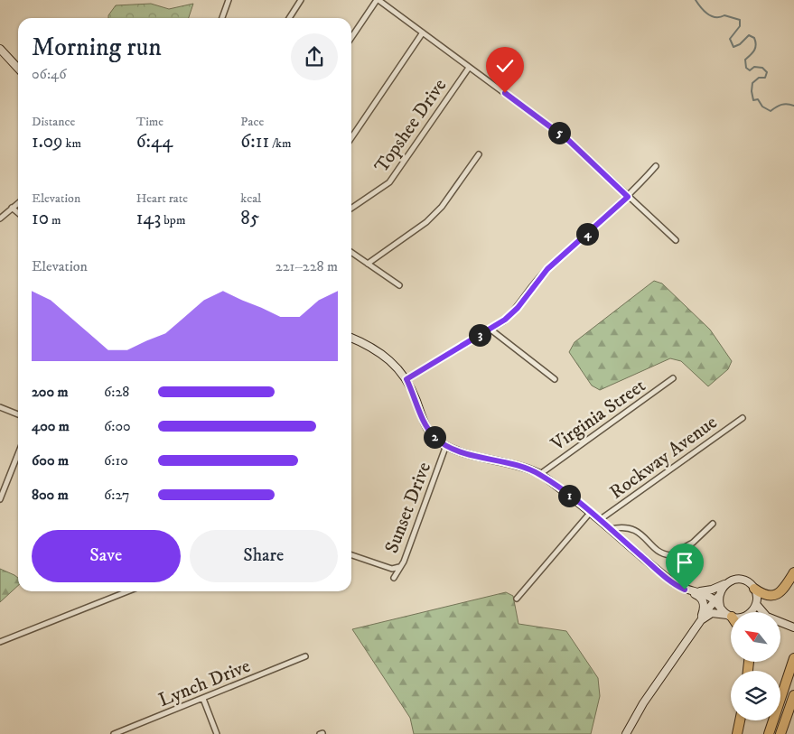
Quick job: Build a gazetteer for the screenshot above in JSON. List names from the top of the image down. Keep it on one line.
{"streets":{"street":["Topshee Drive","Virginia Street","Rockway Avenue","Sunset Drive","Lynch Drive"]},"north":"top left","page":{"heading":["Morning run","06:46"],"stats":[["Distance","1.09 km"],["Time","6:44"],["Pace","6:11 /km"],["Elevation","10 m"],["Heart rate","143 bpm"],["kcal","85"]],"pins":["5","4","3","2","1"],"chart":["Elevation","221–228 m"],"list":[{"name":"200 m","note":"6:28"},{"name":"400 m","note":"6:00"},{"name":"600 m","note":"6:10"},{"name":"800 m","note":"6:27"}],"buttons":["Save","Share"]}}
